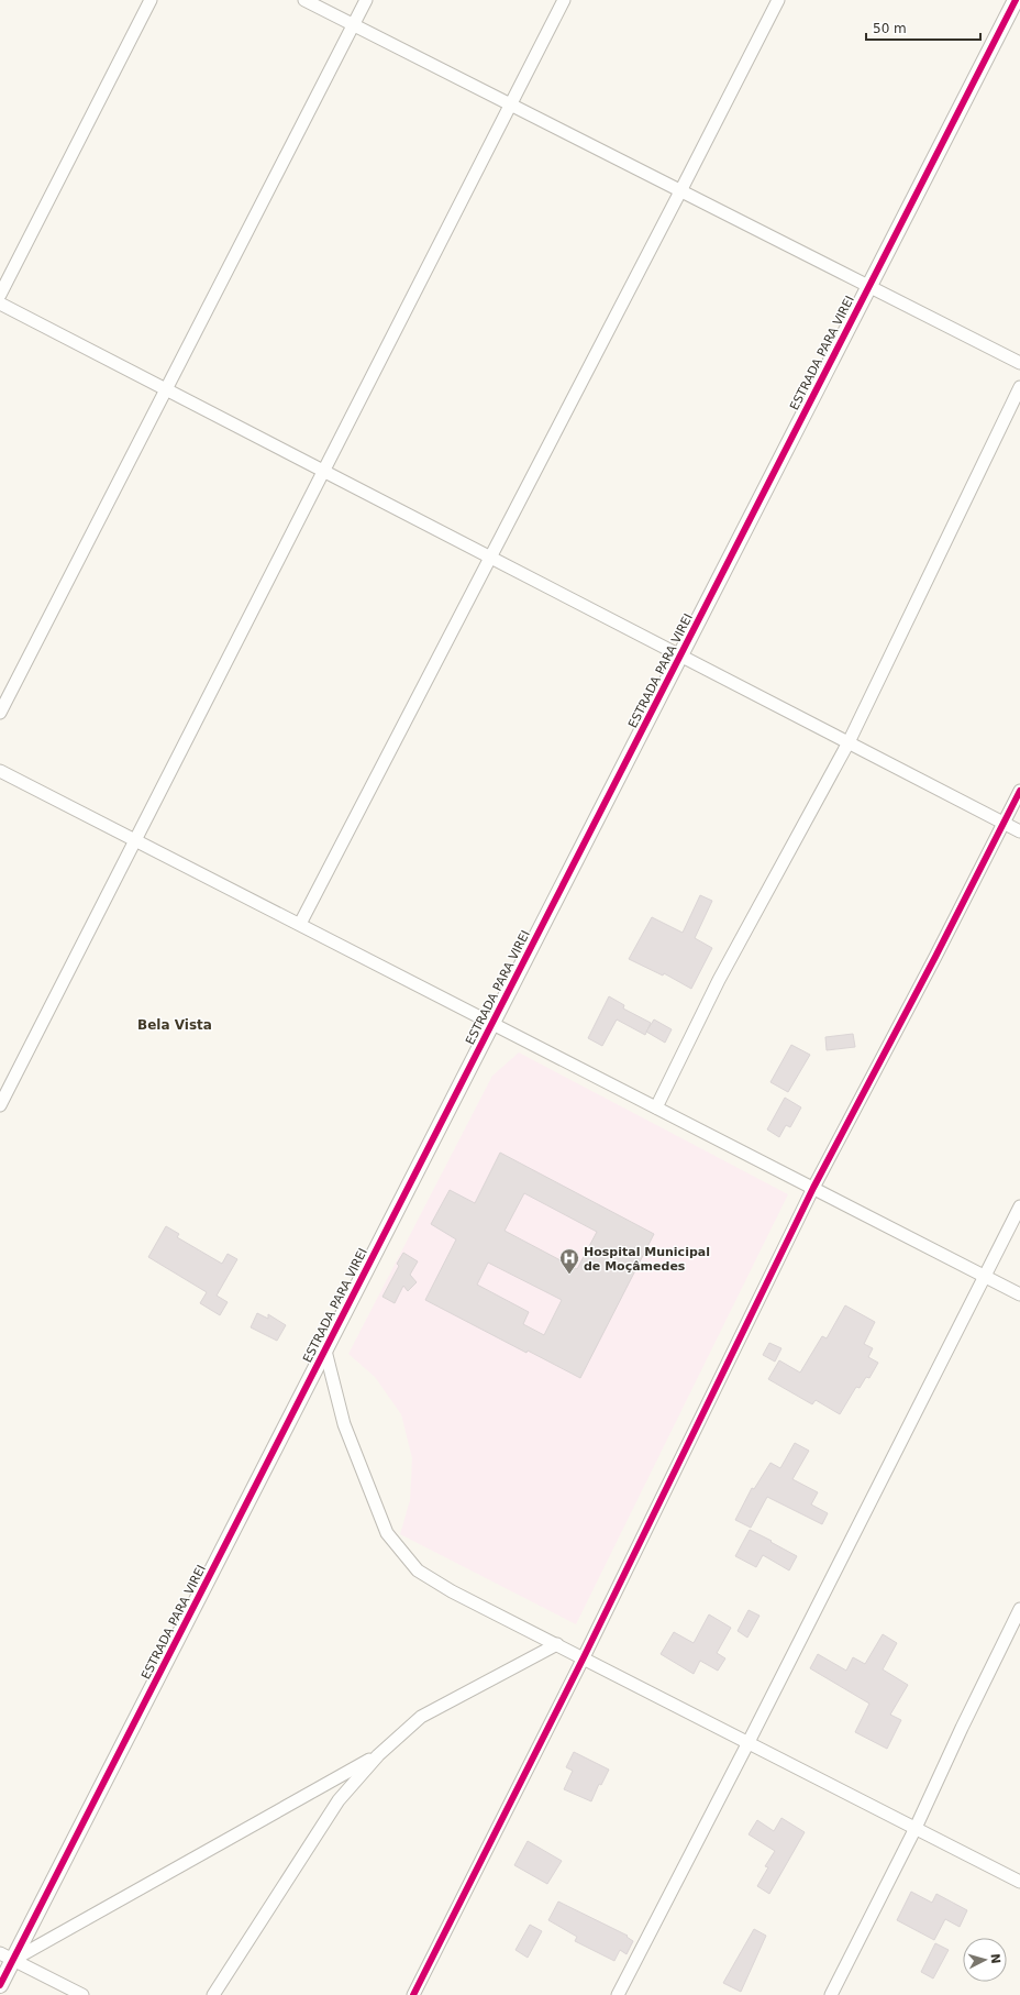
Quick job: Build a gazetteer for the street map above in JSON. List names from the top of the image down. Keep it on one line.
{"streets":{"street":["ESTRADA PARA VIREI"]},"districts":["Bela Vista"],"places":{"hospital":["Hospital Municipal de Moçâmedes"]},"scale_bar":"50 m","north":"right"}
